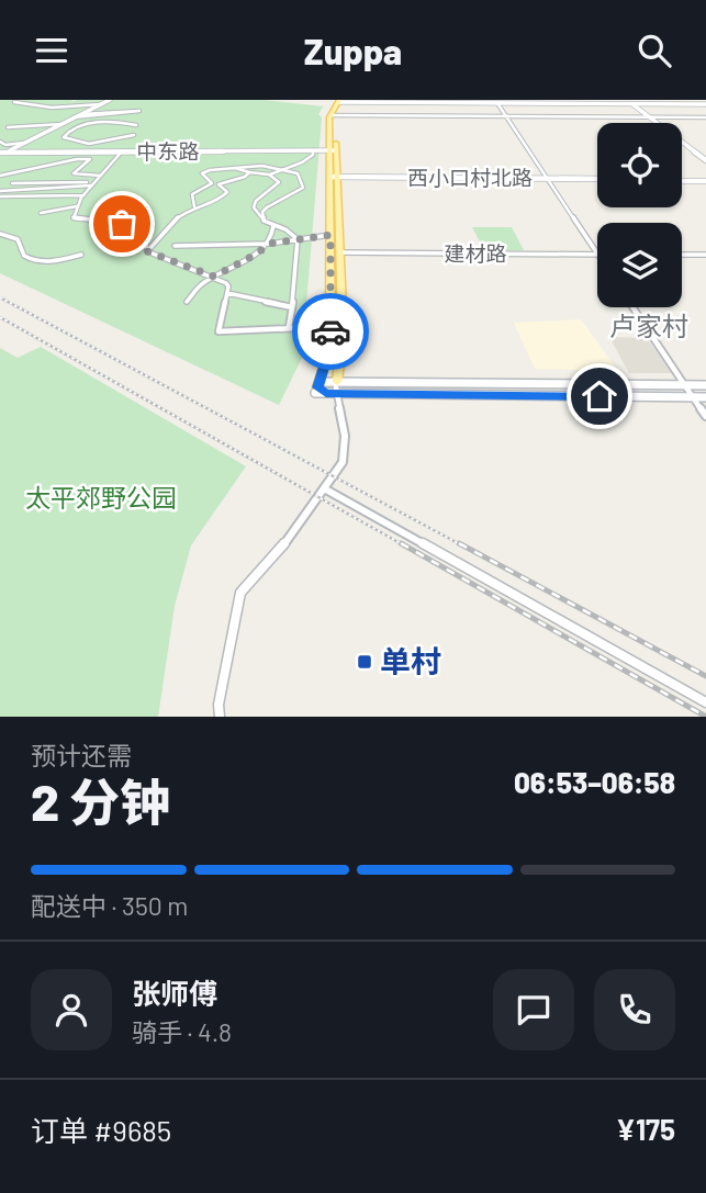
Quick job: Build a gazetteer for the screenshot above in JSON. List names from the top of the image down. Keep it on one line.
{"streets":{"street":["中东路","西小口村北路","建材路"]},"districts":["卢家村"],"parks":["太平郊野公园"],"places":{"transit":["单村"]},"page":{"header":"Zuppa","heading":["2 分钟","预计还需","06:53–06:58"],"panel":["张师傅","骑手 · 4.8","订单 #9685","¥175"],"bar":"配送中 · 350 m"}}
